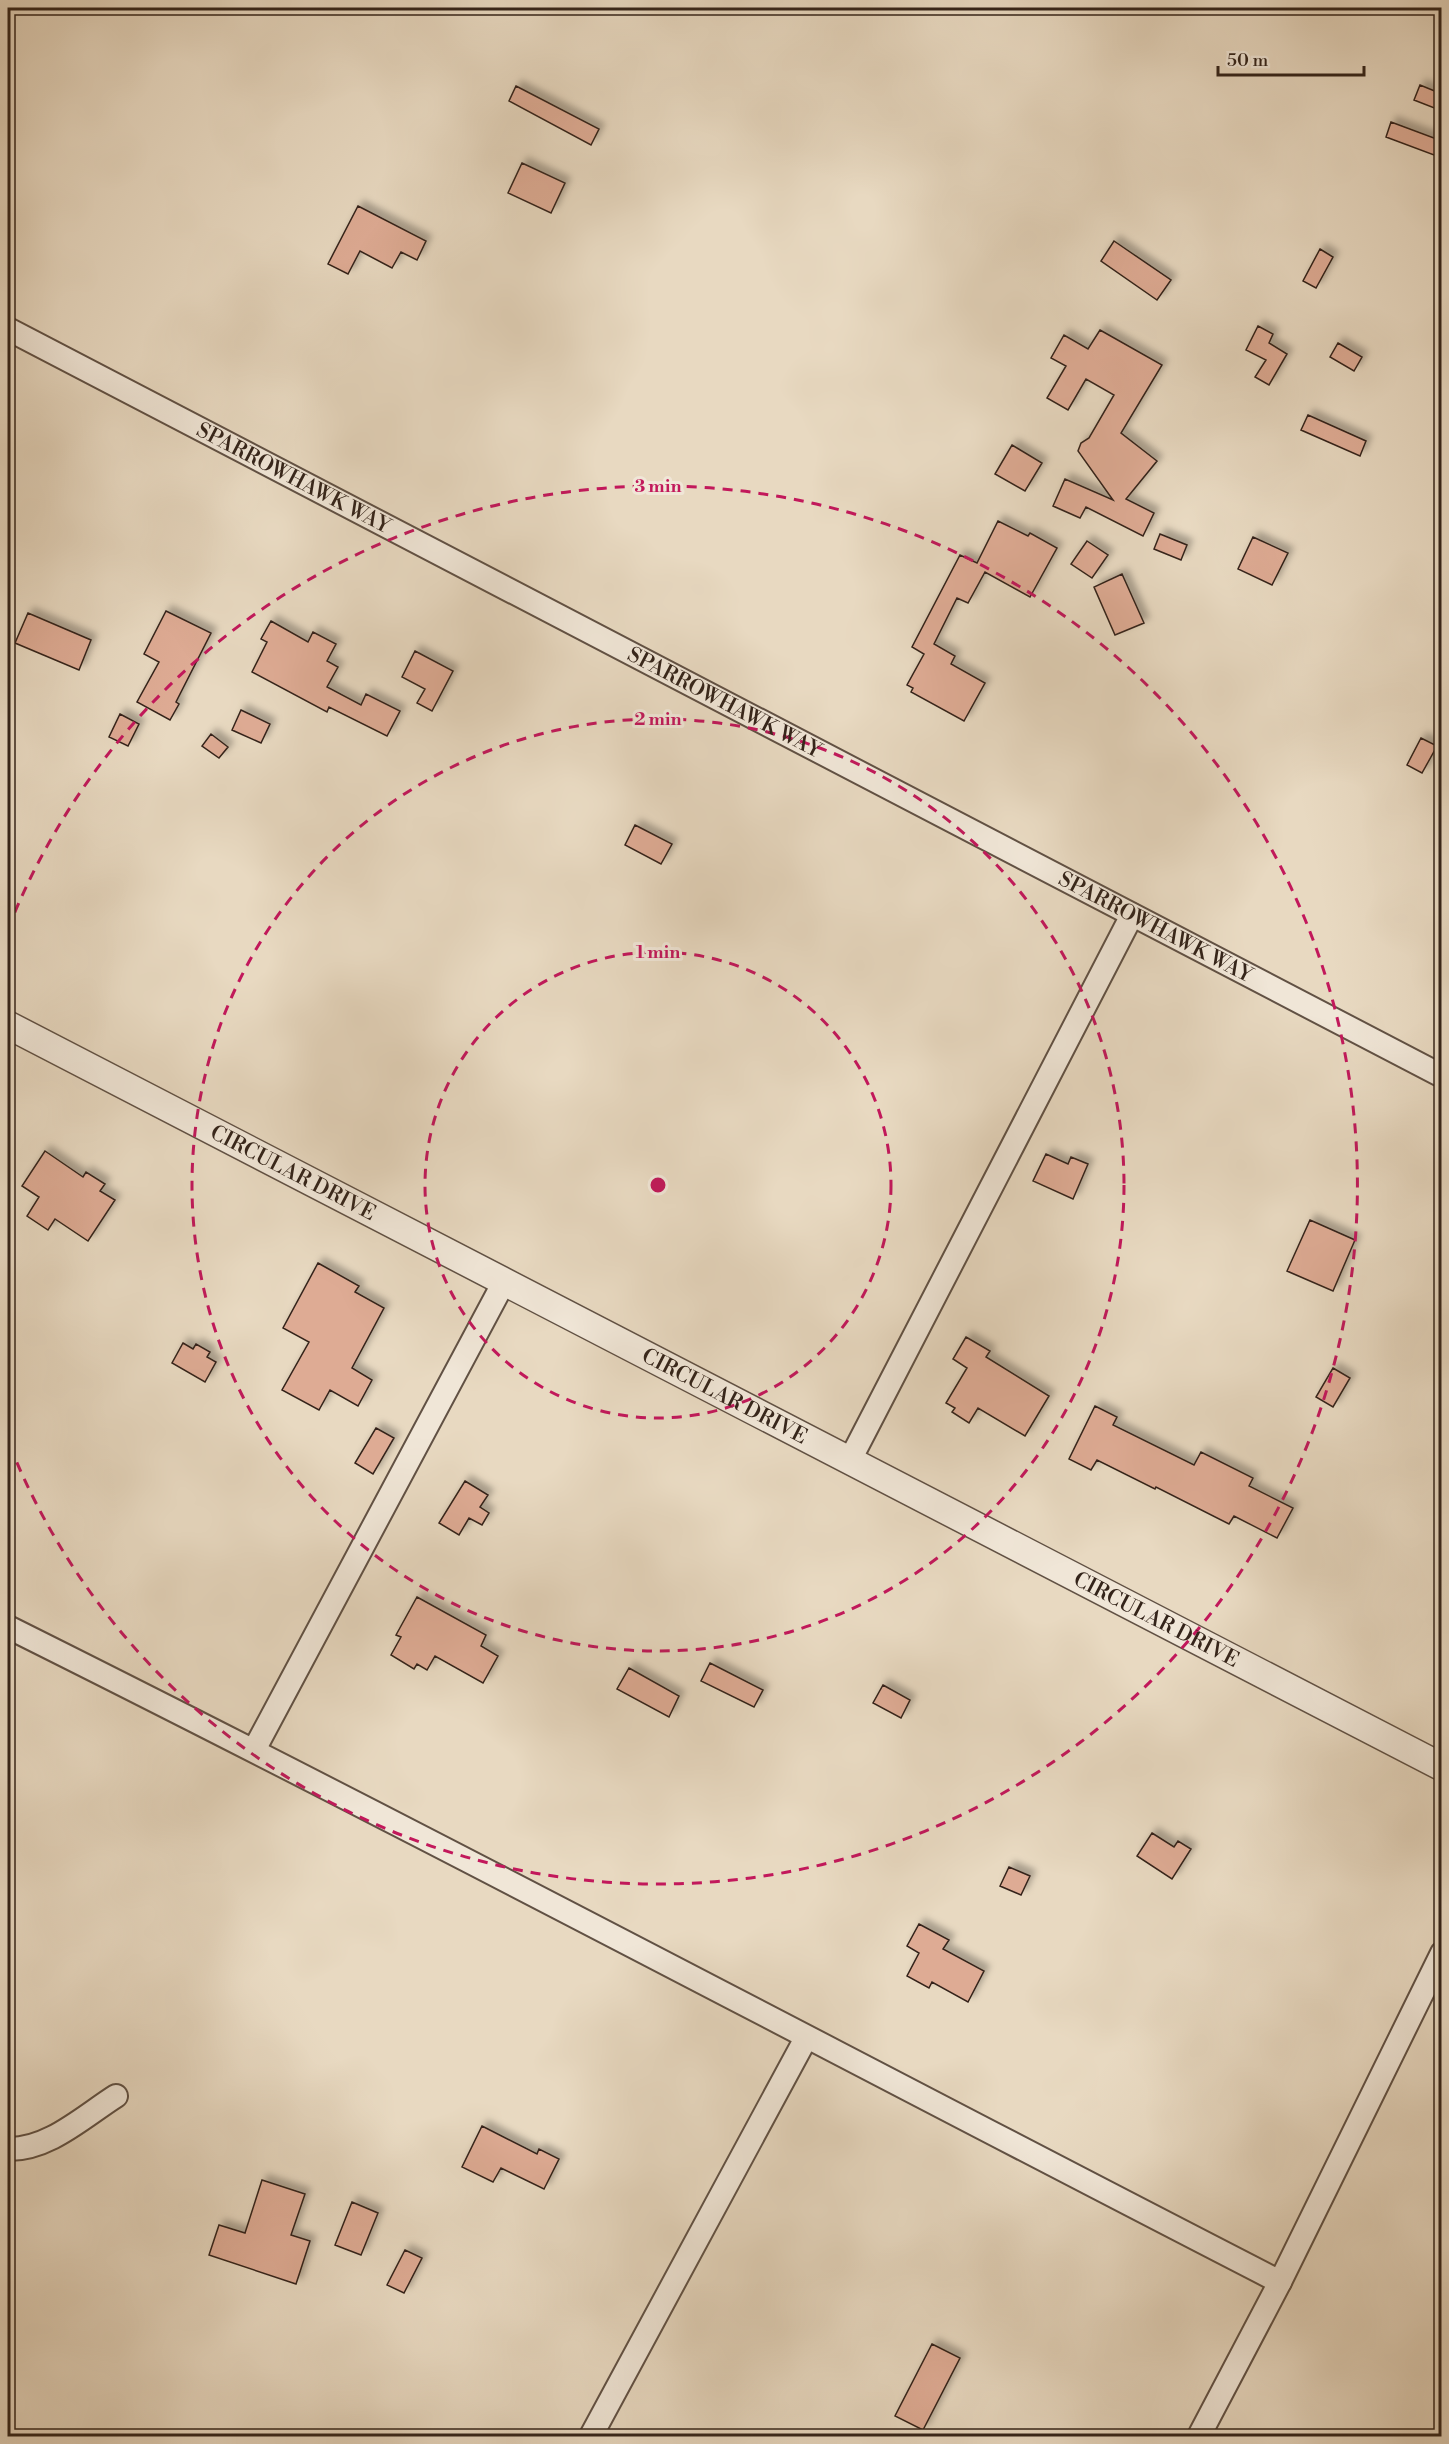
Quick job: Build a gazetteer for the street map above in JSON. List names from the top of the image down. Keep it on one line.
{"streets":{"street":["SPARROWHAWK WAY","CIRCULAR DRIVE"]},"scale_bar":"50 m","rings":["3 min","2 min","1 min"]}
